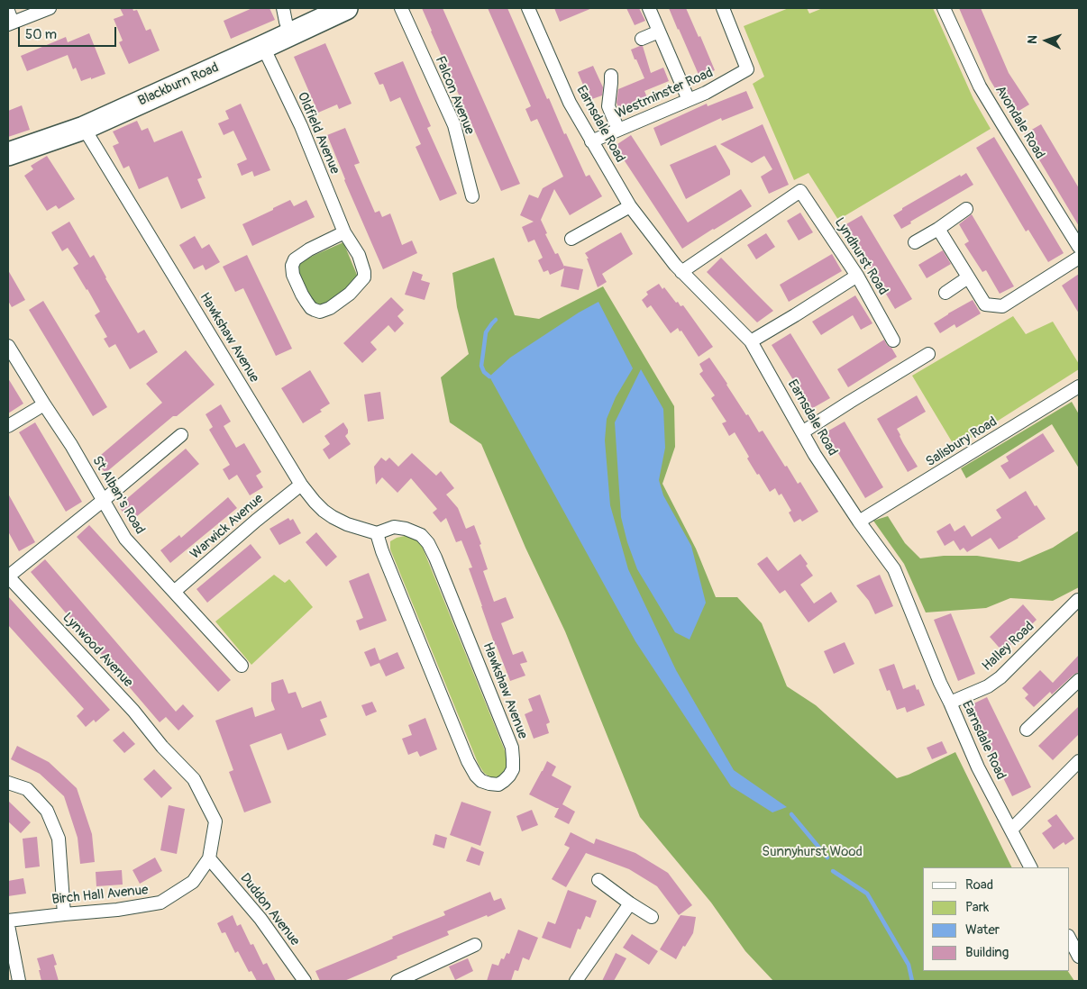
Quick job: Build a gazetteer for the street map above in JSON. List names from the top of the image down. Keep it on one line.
{"streets":{"highway":["Blackburn Road"],"street":["Westminster Road","Falcon Avenue","Avondale Road","Earnsdale Road","Oldfield Avenue","Lyndhurst Road","Hawkshaw Avenue","Salisbury Road","St Alban's Road","Warwick Avenue","Halley Road","Lynwood Avenue","Birch Hall Avenue","Duddon Avenue"]},"crossings":[["Blackburn Road","Oldfield Avenue"],["Blackburn Road","Hawkshaw Avenue"],["Westminster Road","Earnsdale Road"],["Earnsdale Road","Lyndhurst Road"],["Earnsdale Road","Salisbury Road"],["Earnsdale Road","Halley Road"],["Hawkshaw Avenue","Warwick Avenue"],["St Alban's Road","Warwick Avenue"],["Lynwood Avenue","Birch Hall Avenue"],["Birch Hall Avenue","Duddon Avenue"]],"parks":["Sunnyhurst Wood"],"legend":["Road","Park","Water","Building"],"scale_bar":"50 m","north":"left"}
